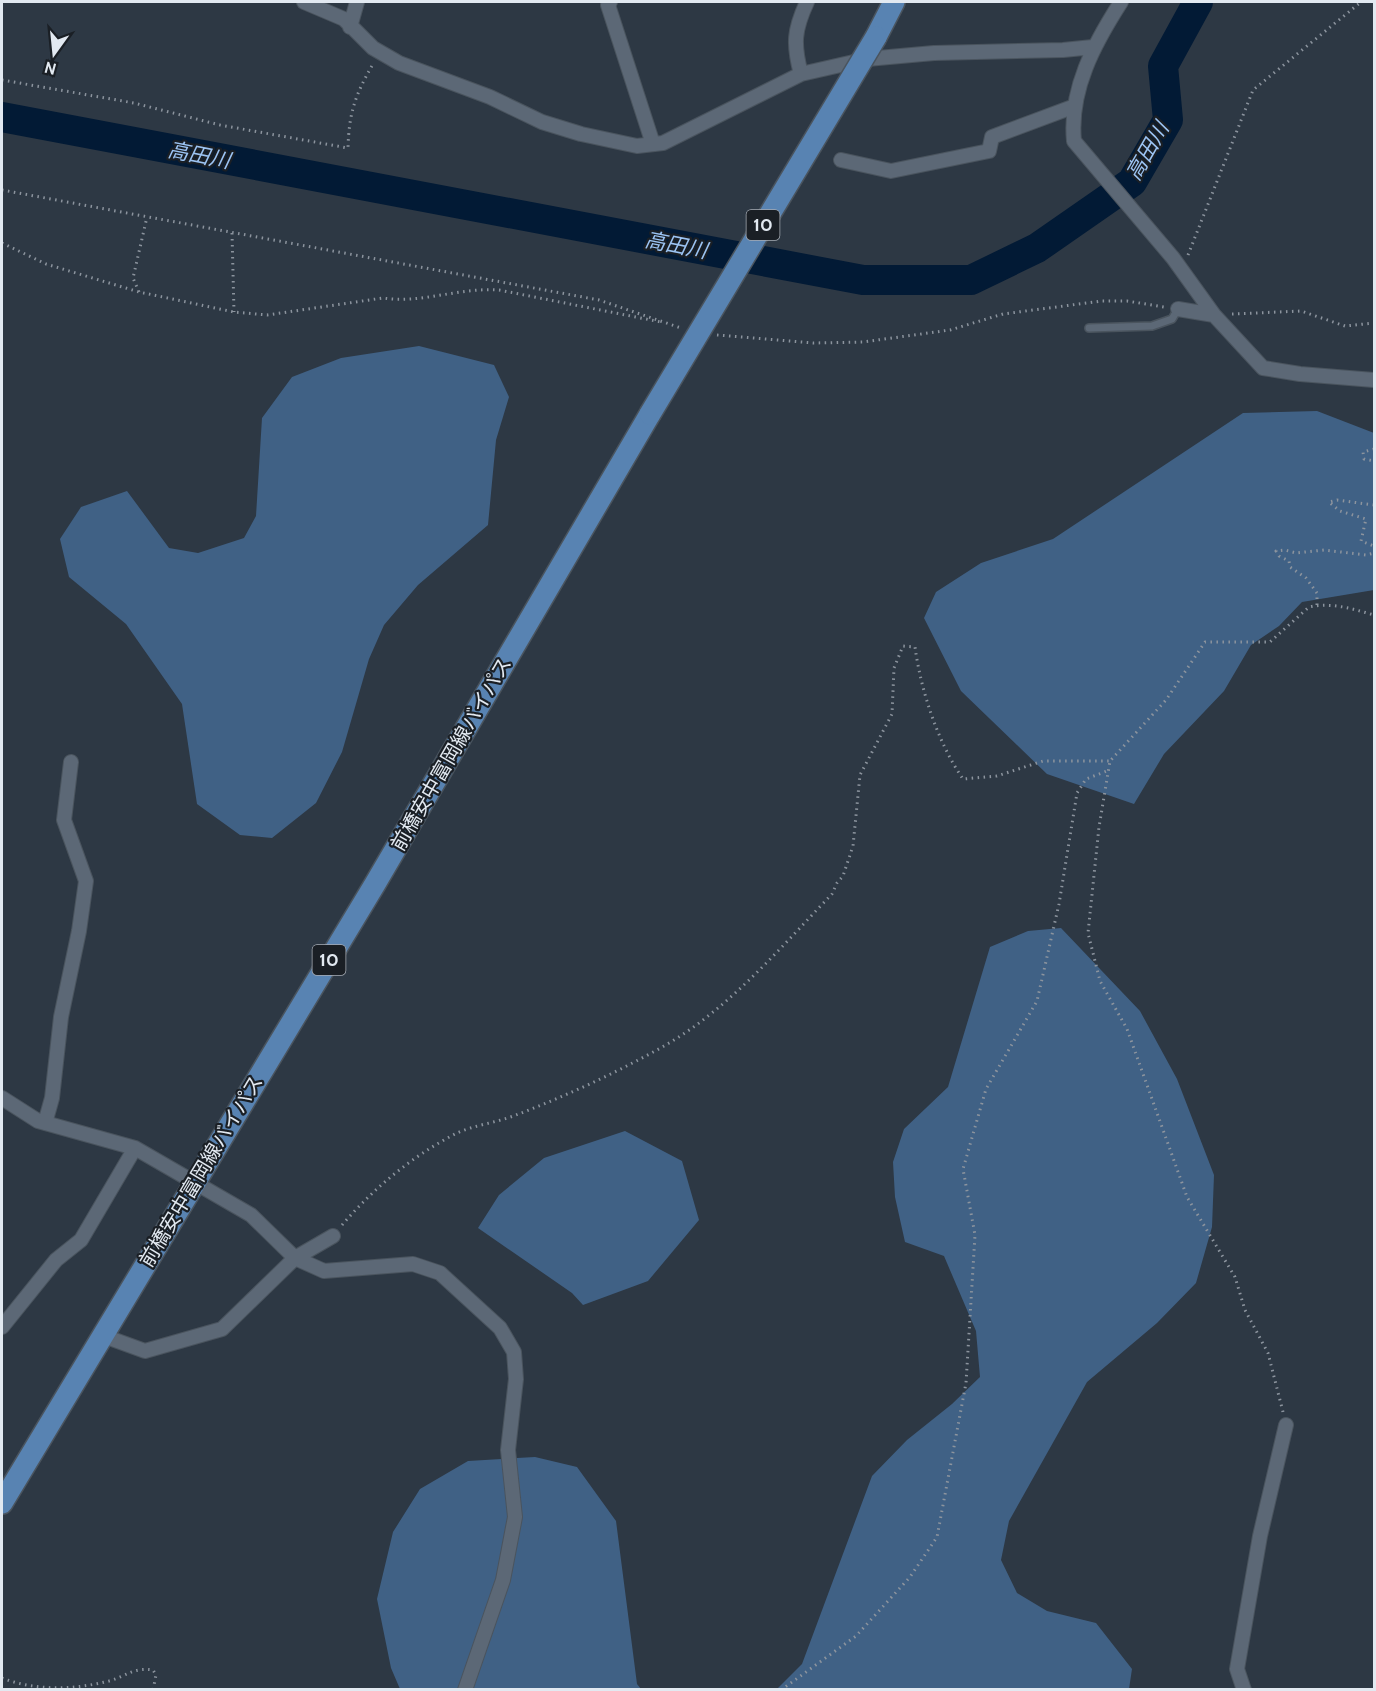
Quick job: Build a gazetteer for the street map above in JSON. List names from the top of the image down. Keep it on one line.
{"streets":{"main road":["10","前橋安中富岡線バイパス"]},"water":["高田川"],"north":"bottom"}
